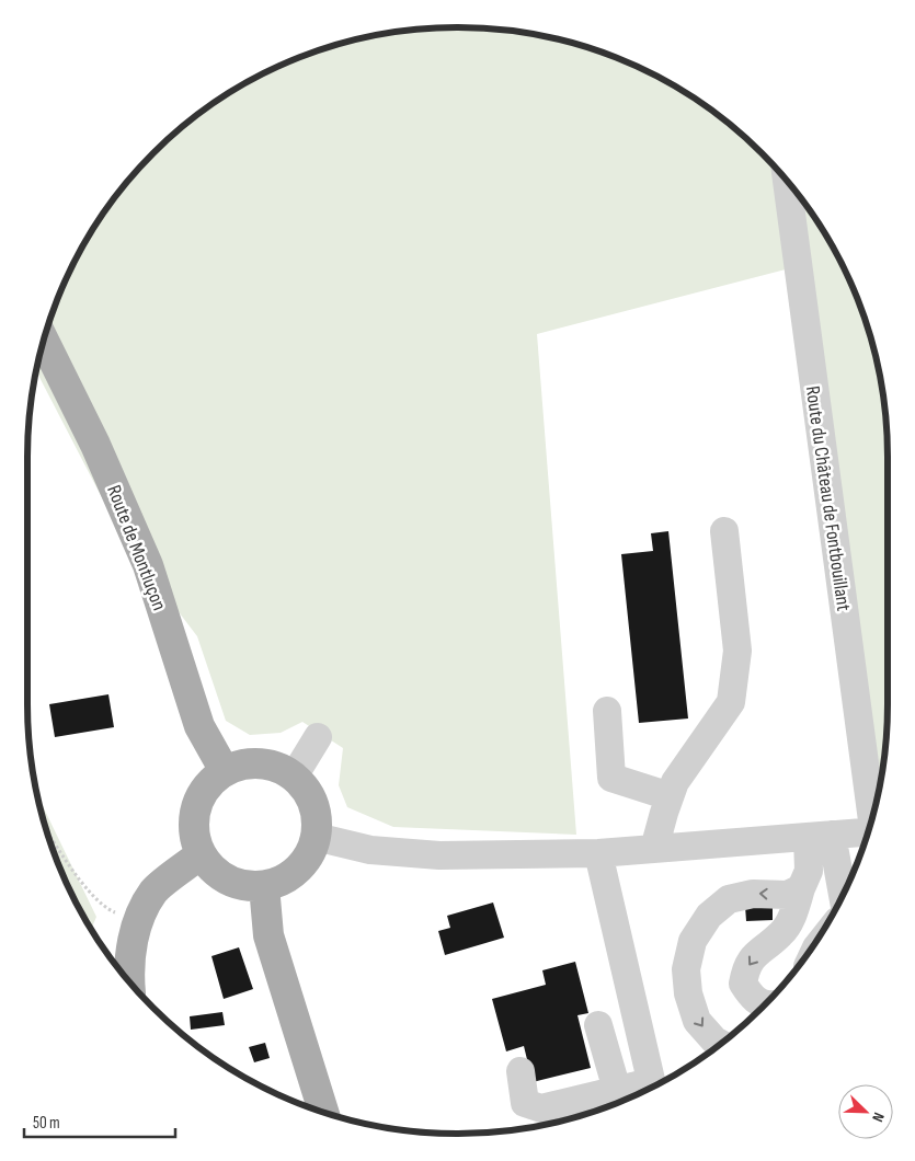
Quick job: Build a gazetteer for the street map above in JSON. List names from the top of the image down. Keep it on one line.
{"streets":{"main road":["Route de Montluçon"],"street":["Route du Château de Fontbouillant"]},"scale_bar":"50 m","north":"bottom right"}
